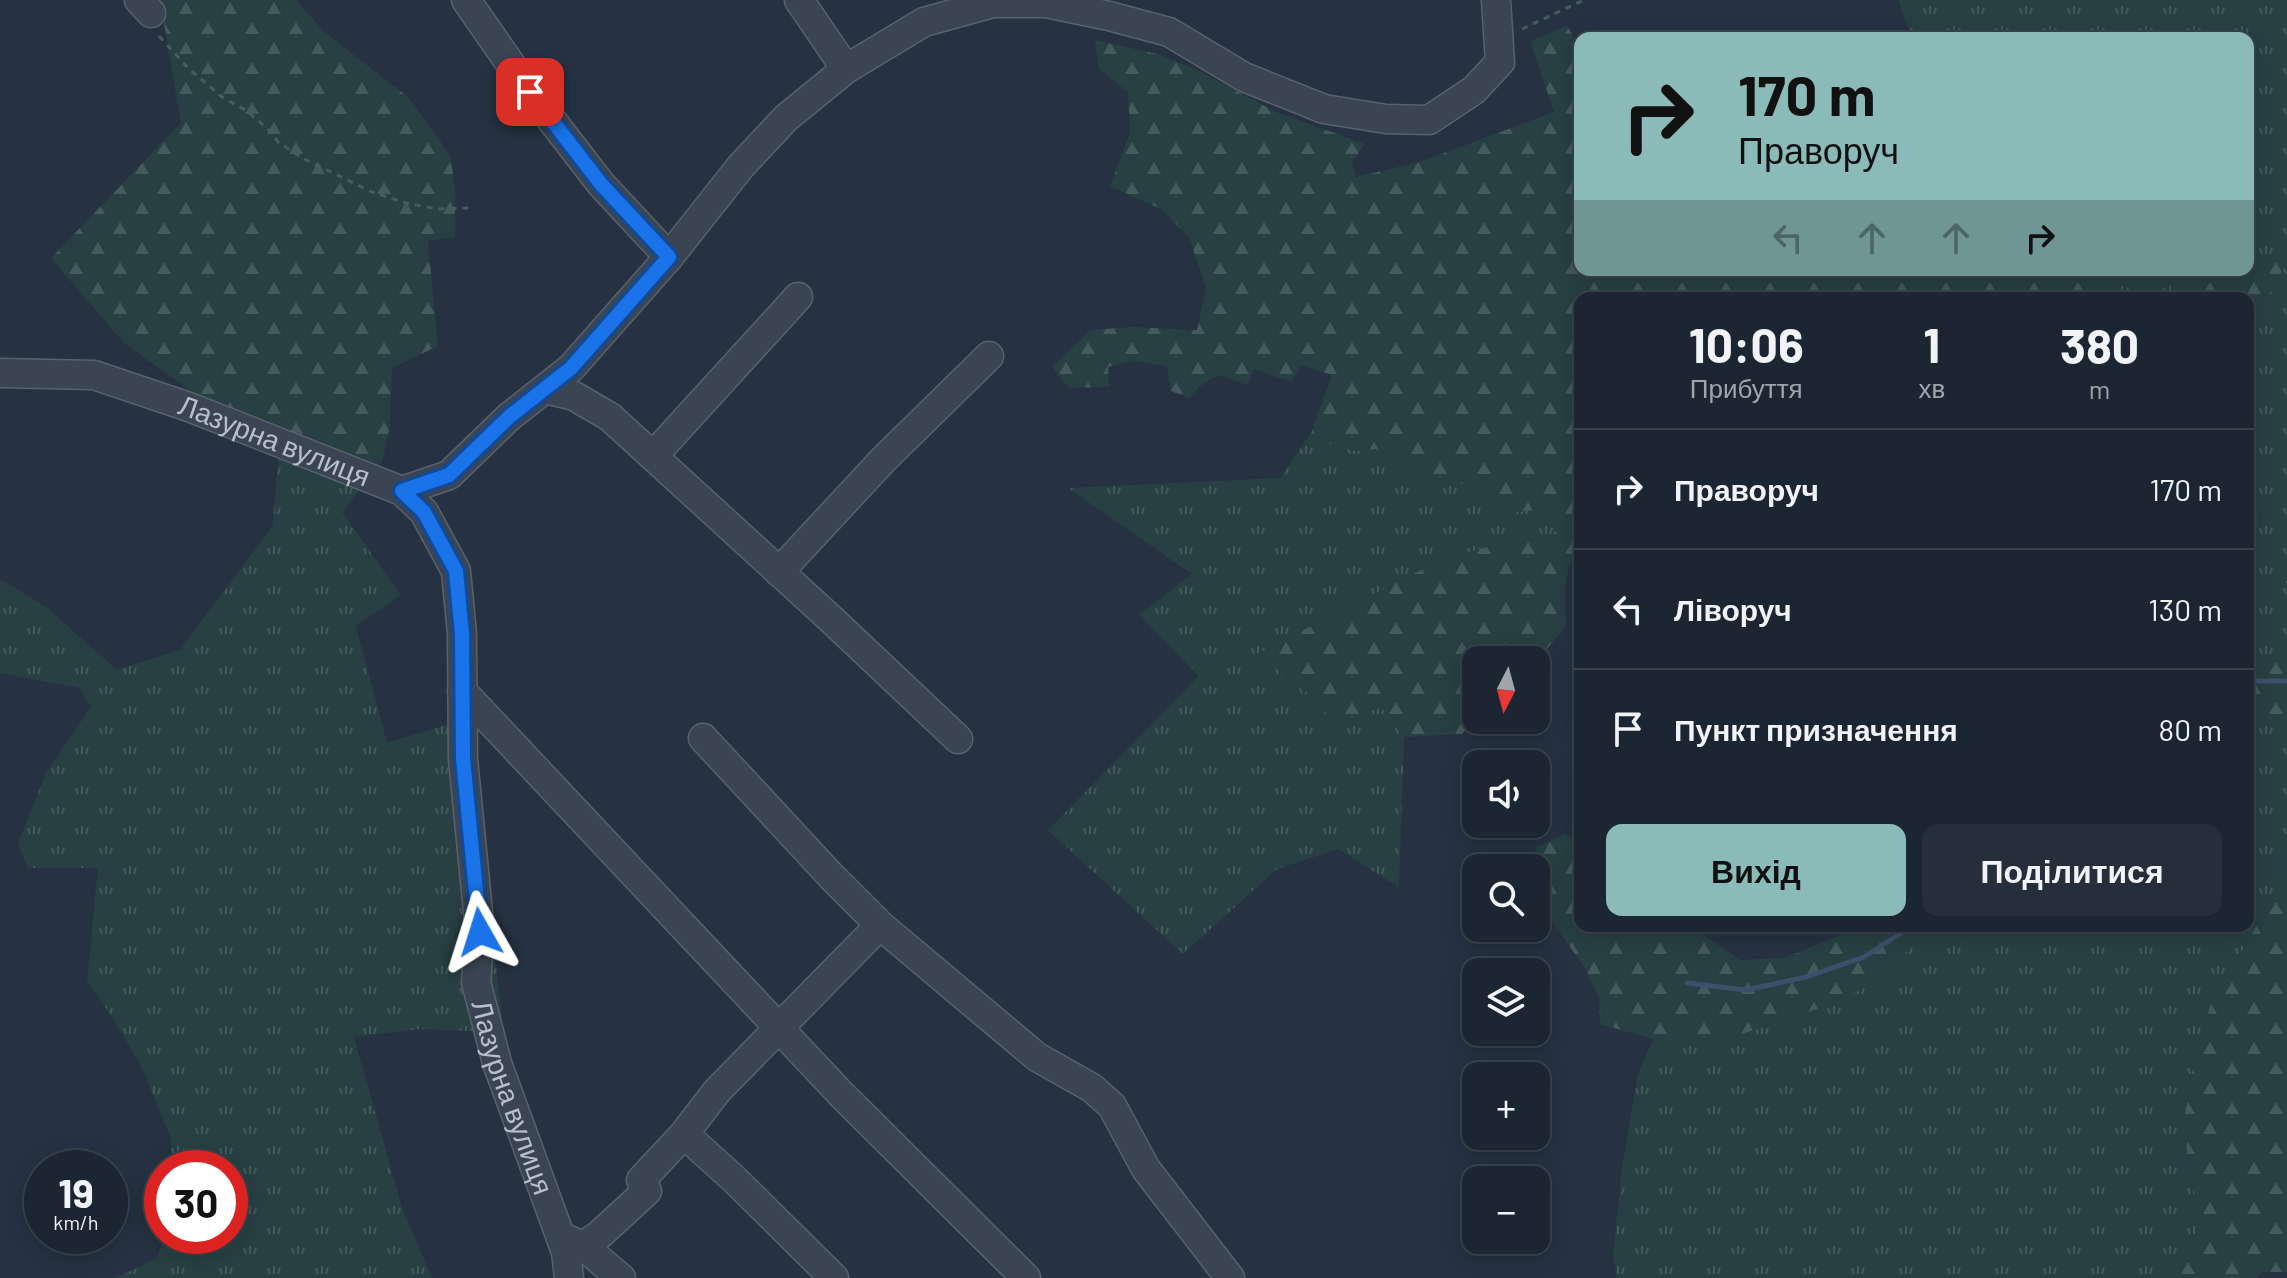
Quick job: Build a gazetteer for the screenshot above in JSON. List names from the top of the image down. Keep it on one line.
{"streets":{"street":["Лазурна вулиця"]},"north":"bottom","page":{"turn":["170 m","Праворуч"],"eta":["10:06","Прибуття","1","хв","380","m"],"list":[{"name":"Праворуч","value":"170 m"},{"name":"Ліворуч","value":"130 m"},{"name":"Пункт призначення","value":"80 m"}],"map_buttons":["+","−"],"buttons":["Вихід","Поділитися"],"speed":"19 km/h","limit":"30"}}
